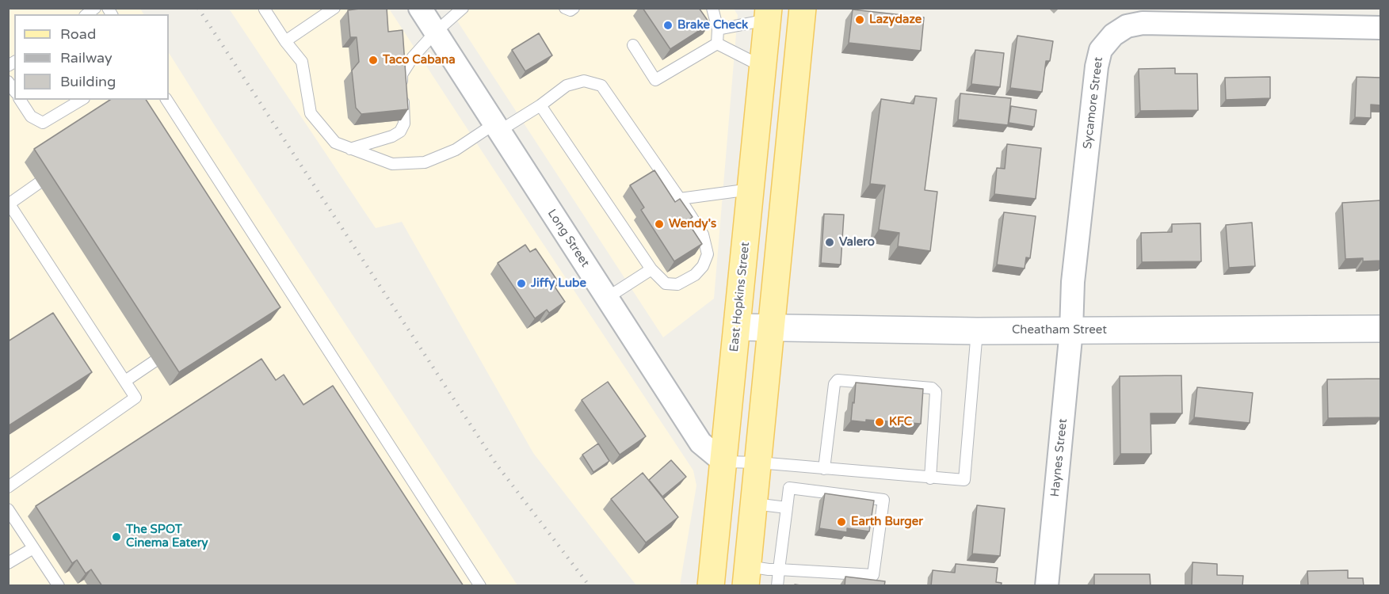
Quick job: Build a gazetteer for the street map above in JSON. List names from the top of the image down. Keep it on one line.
{"streets":{"main road":["East Hopkins Street"],"street":["Sycamore Street","Long Street","Cheatham Street","Haynes Street"]},"crossings":[["Sycamore Street","Cheatham Street"],["Sycamore Street","Haynes Street"],["Long Street","East Hopkins Street"],["East Hopkins Street","Cheatham Street"],["Cheatham Street","Haynes Street"]],"places":["Lazydaze","Brake Check","Taco Cabana","Wendy's","Valero","Jiffy Lube","KFC","Earth Burger","The SPOT Cinema Eatery"],"legend":["Road","Railway","Building"]}
